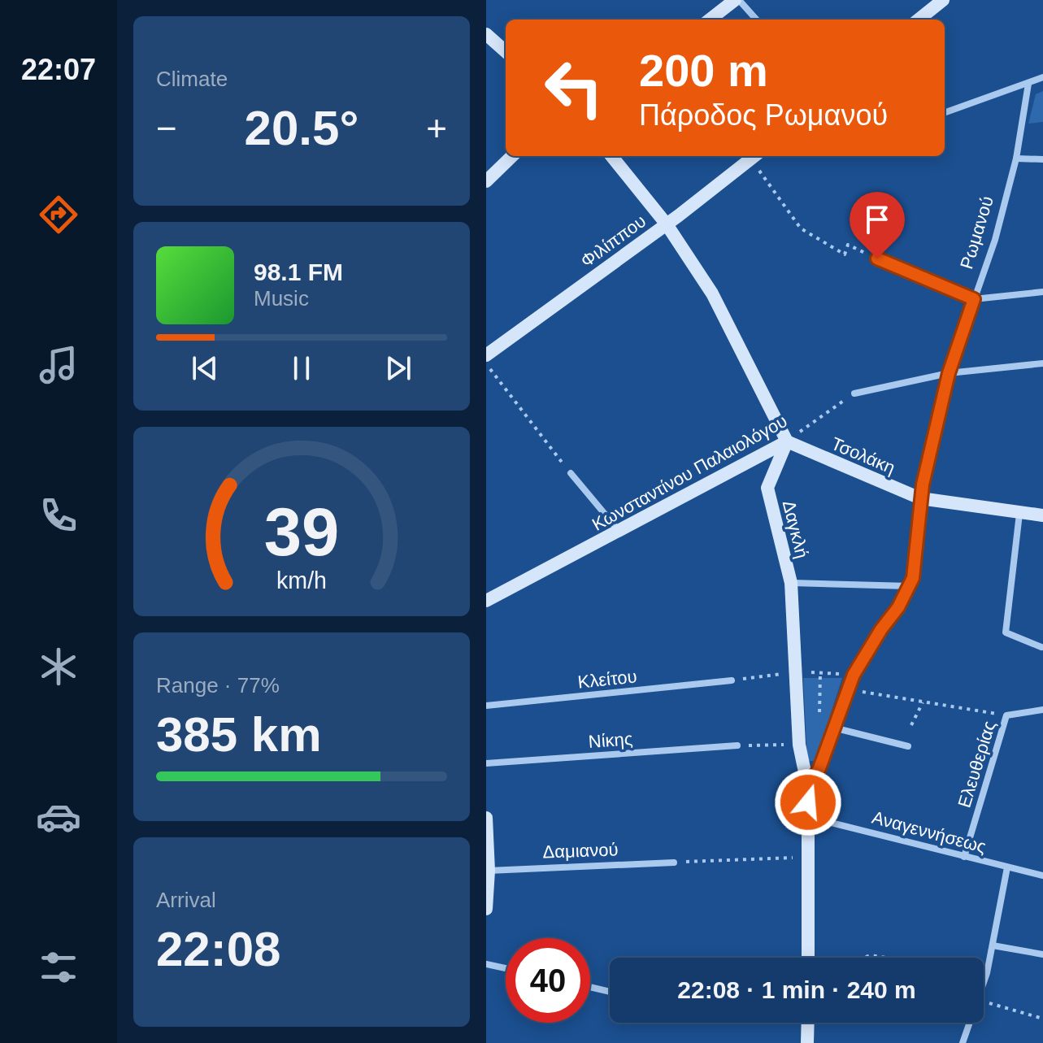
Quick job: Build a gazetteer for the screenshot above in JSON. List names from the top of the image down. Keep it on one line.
{"streets":{"street":["Ρωμανού","Φιλίππου","Τσολάκη","Κωνσταντίνου Παλαιολόγου","Δαγκλή","Κλείτου","Νίκης","Ελευθερίας","Αναγεννήσεως","Δαμιανού"]},"crossings":[["Ρωμανού","Τσολάκη"],["Ρωμανού","Δαγκλή"],["Τσολάκη","Κωνσταντίνου Παλαιολόγου"],["Τσολάκη","Δαγκλή"],["Κωνσταντίνου Παλαιολόγου","Δαγκλή"],["Δαγκλή","Αναγεννήσεως"],["Ελευθερίας","Αναγεννήσεως"]],"page":{"tabs":"22:07","tile":["Climate",["Range · 77%","385 km"],["Arrival","22:08"]],"turn":["200 m","Πάροδος Ρωμανού"],"heat":["−","20.5°","+"],"song":["98.1 FM","Music"],"limit":"40","trip":"22:08 · 1 min · 240 m","gauge":["39","km/h"]}}
